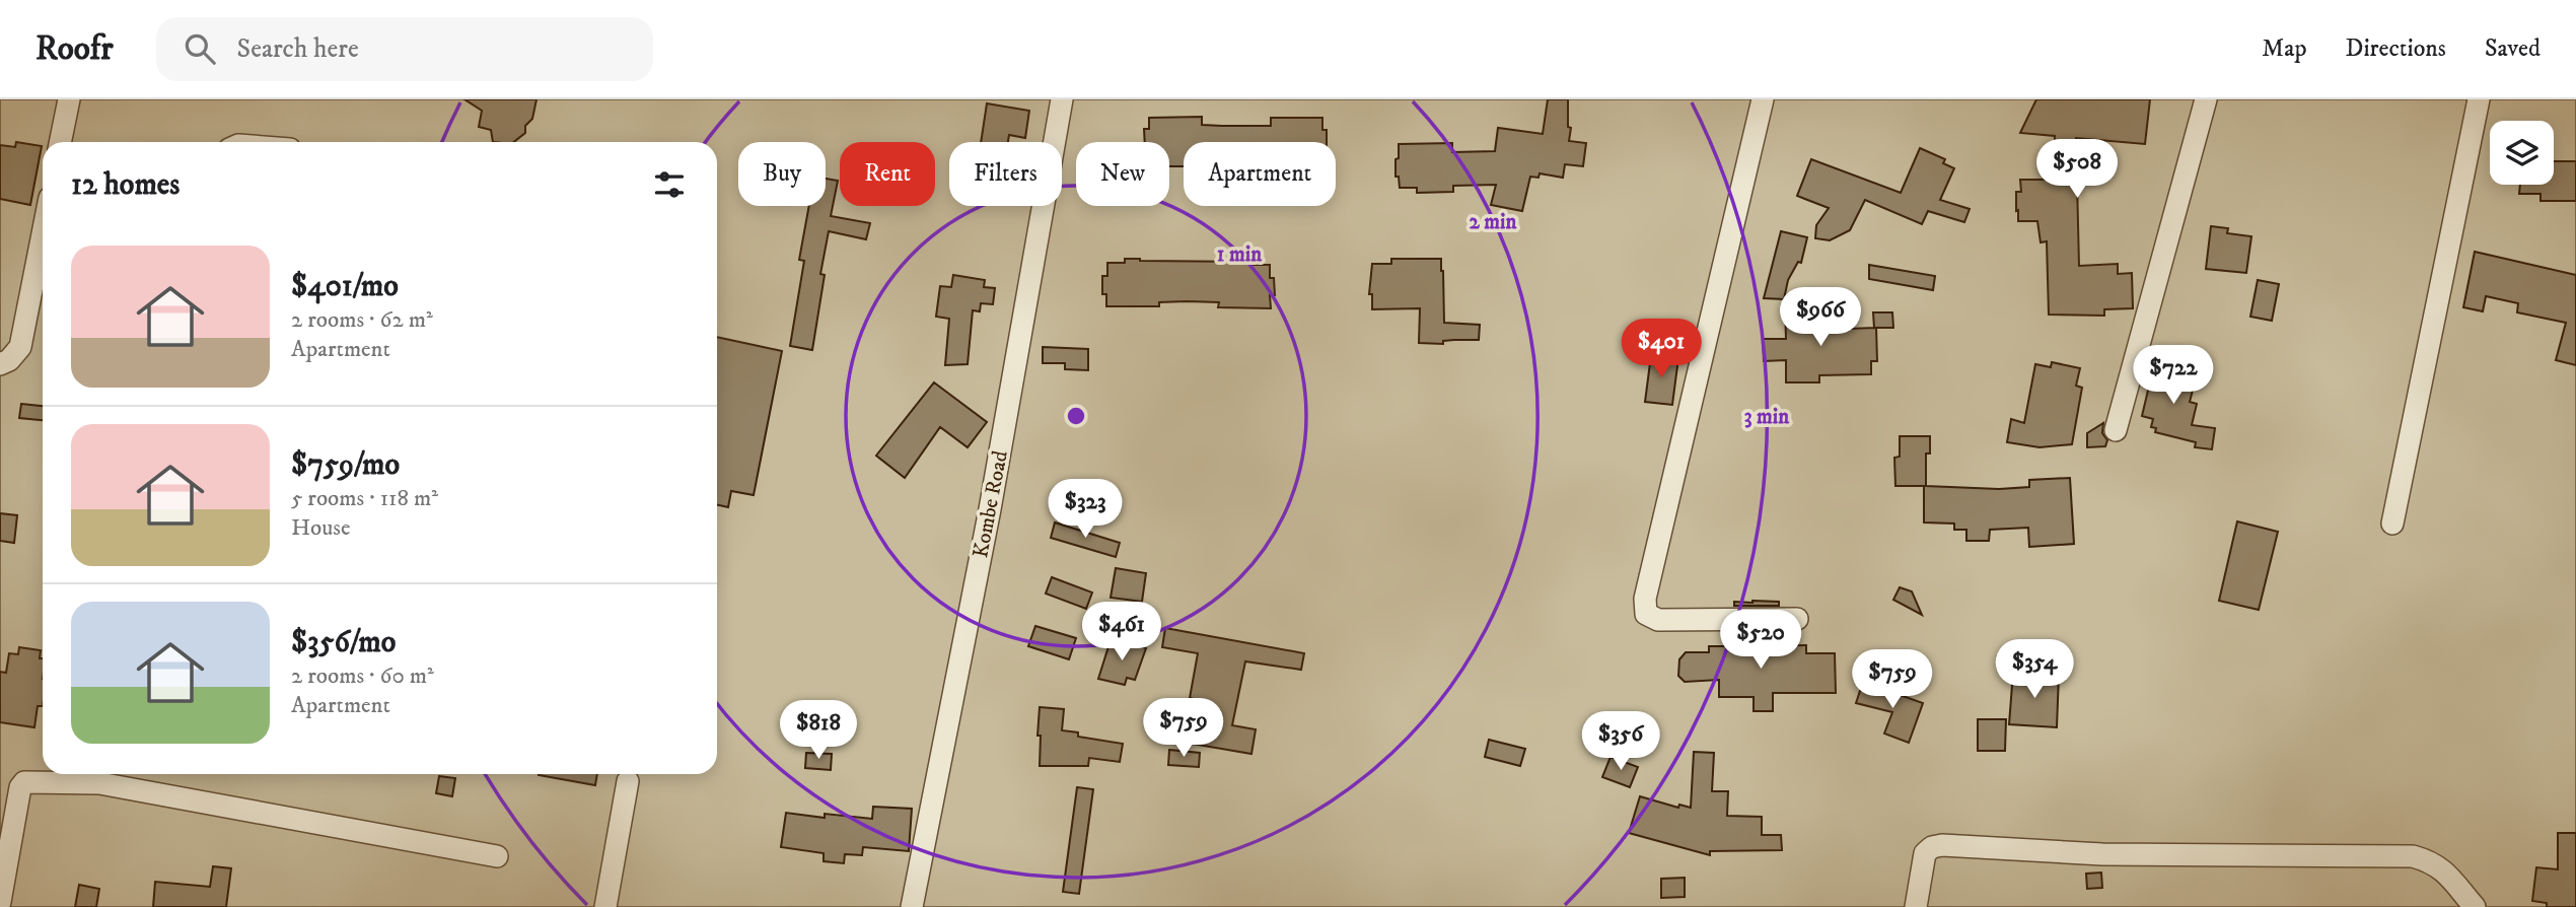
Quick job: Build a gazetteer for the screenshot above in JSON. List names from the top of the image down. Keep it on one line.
{"streets":{"street":["Kombe Road"]},"page":{"header":"Roofr","search":"Search here","nav":["Map","Directions","Saved"],"price":["$508","$966","$401","$722","$323","$461","$520","$354","$759","$759","$818","$356"],"chip":["Buy","Rent","Filters","New","Apartment"],"heading":"12 homes","list":[{"name":"$401/mo","note":"2 rooms · 62 m² · Apartment"},{"name":"$759/mo","note":"5 rooms · 118 m² · House"},{"name":"$356/mo","note":"2 rooms · 60 m² · Apartment"}]},"rings":["2 min","1 min","3 min"]}
